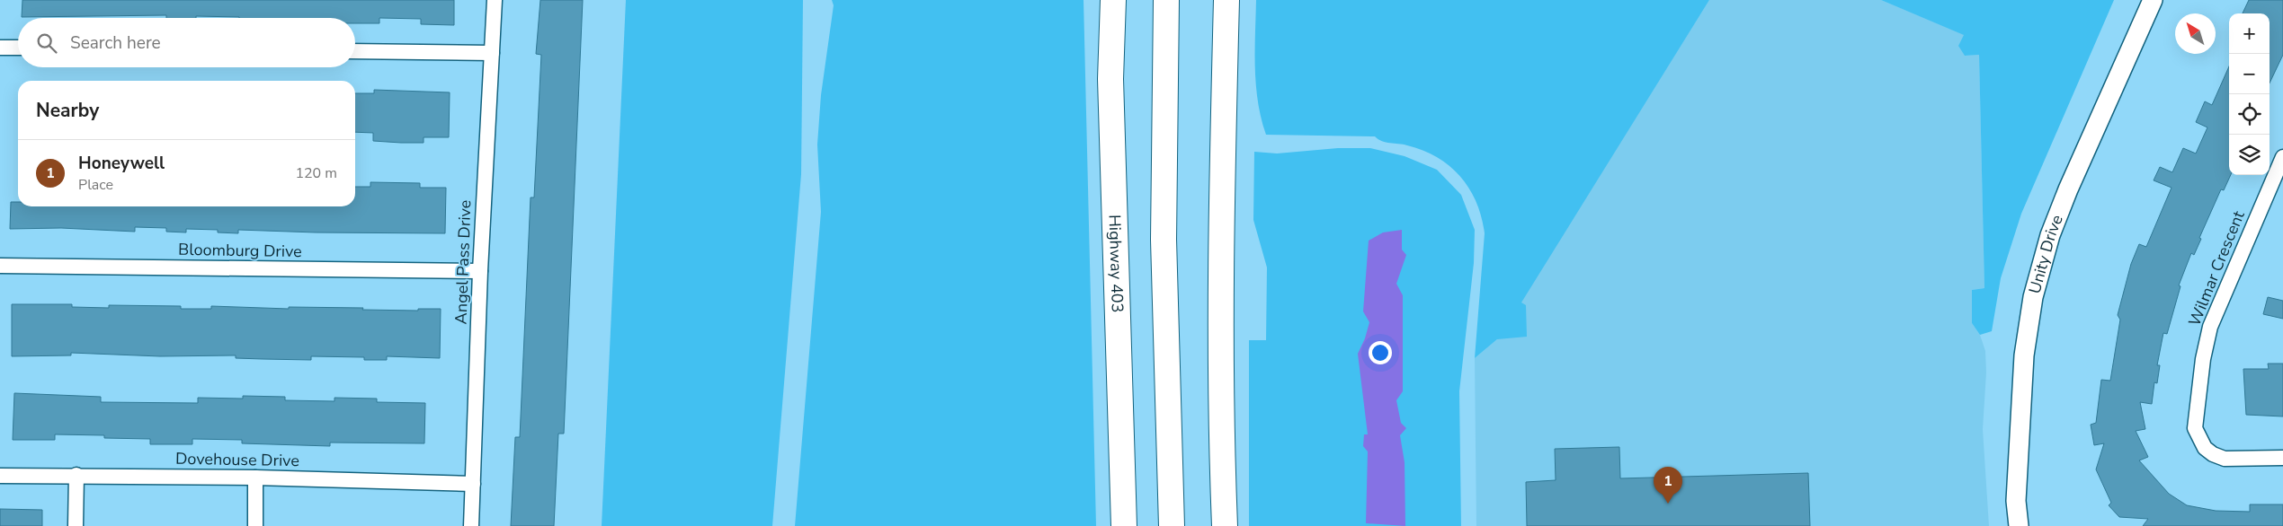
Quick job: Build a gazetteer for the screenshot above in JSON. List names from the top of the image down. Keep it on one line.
{"streets":{"highway":["Highway 403"],"street":["Bloomburg Drive","Unity Drive","Angel Pass Drive","Wilmar Crescent","Dovehouse Drive"]},"crossings":[["Bloomburg Drive","Angel Pass Drive"],["Angel Pass Drive","Dovehouse Drive"]],"north":"top left","page":{"map_buttons":["+","−"],"search":"Search here","heading":"Nearby","list":[{"mark":"1","name":"Honeywell","note":"Place","value":"120 m"}],"pins":"1"}}
